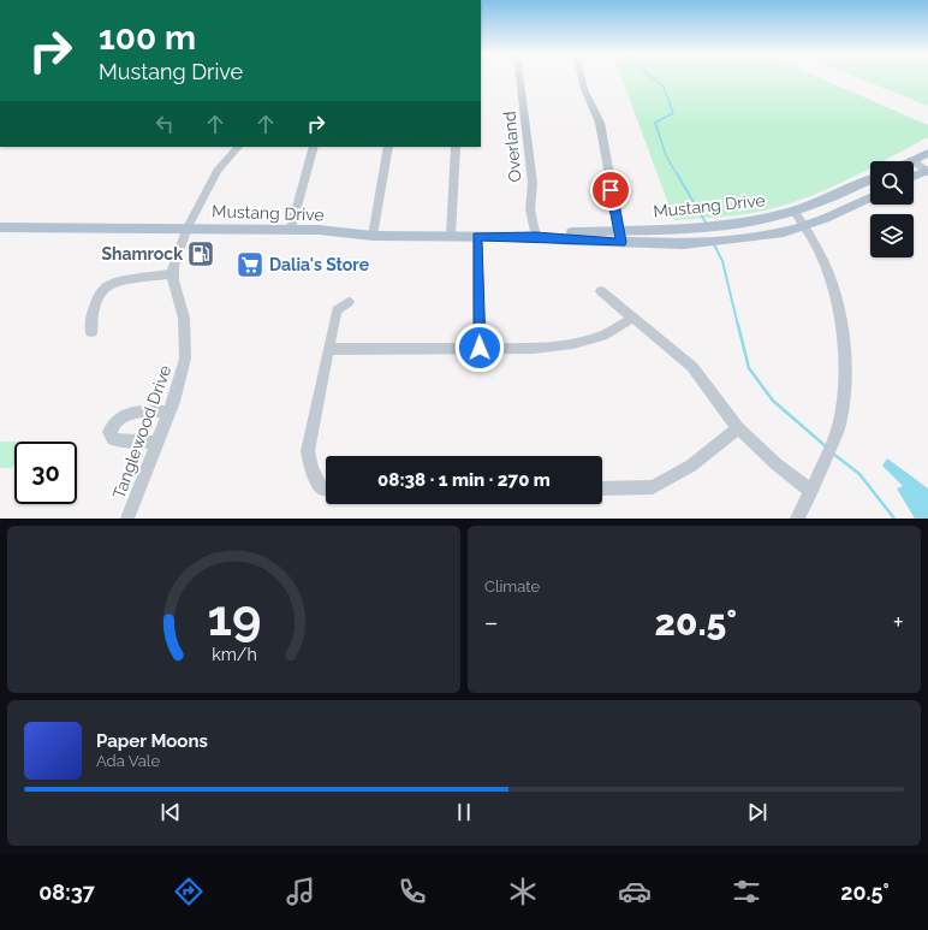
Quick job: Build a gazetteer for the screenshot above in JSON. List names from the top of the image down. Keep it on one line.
{"streets":{"main road":["Mustang Drive"],"street":["Overland","Tanglewood Drive"]},"crossings":[["Overland","Mustang Drive"],["Mustang Drive","Tanglewood Drive"]],"places":{"fuel station":["Shamrock"],"supermarket":["Dalia's Store"]},"page":{"turn":["100 m","Mustang Drive"],"limit":"30","trip":"08:38 · 1 min · 270 m","tile":"Climate","heat":["−","20.5°","+"],"song":["Paper Moons","Ada Vale"],"tabs":["08:37","20.5°"],"gauge":["19","km/h"]}}
